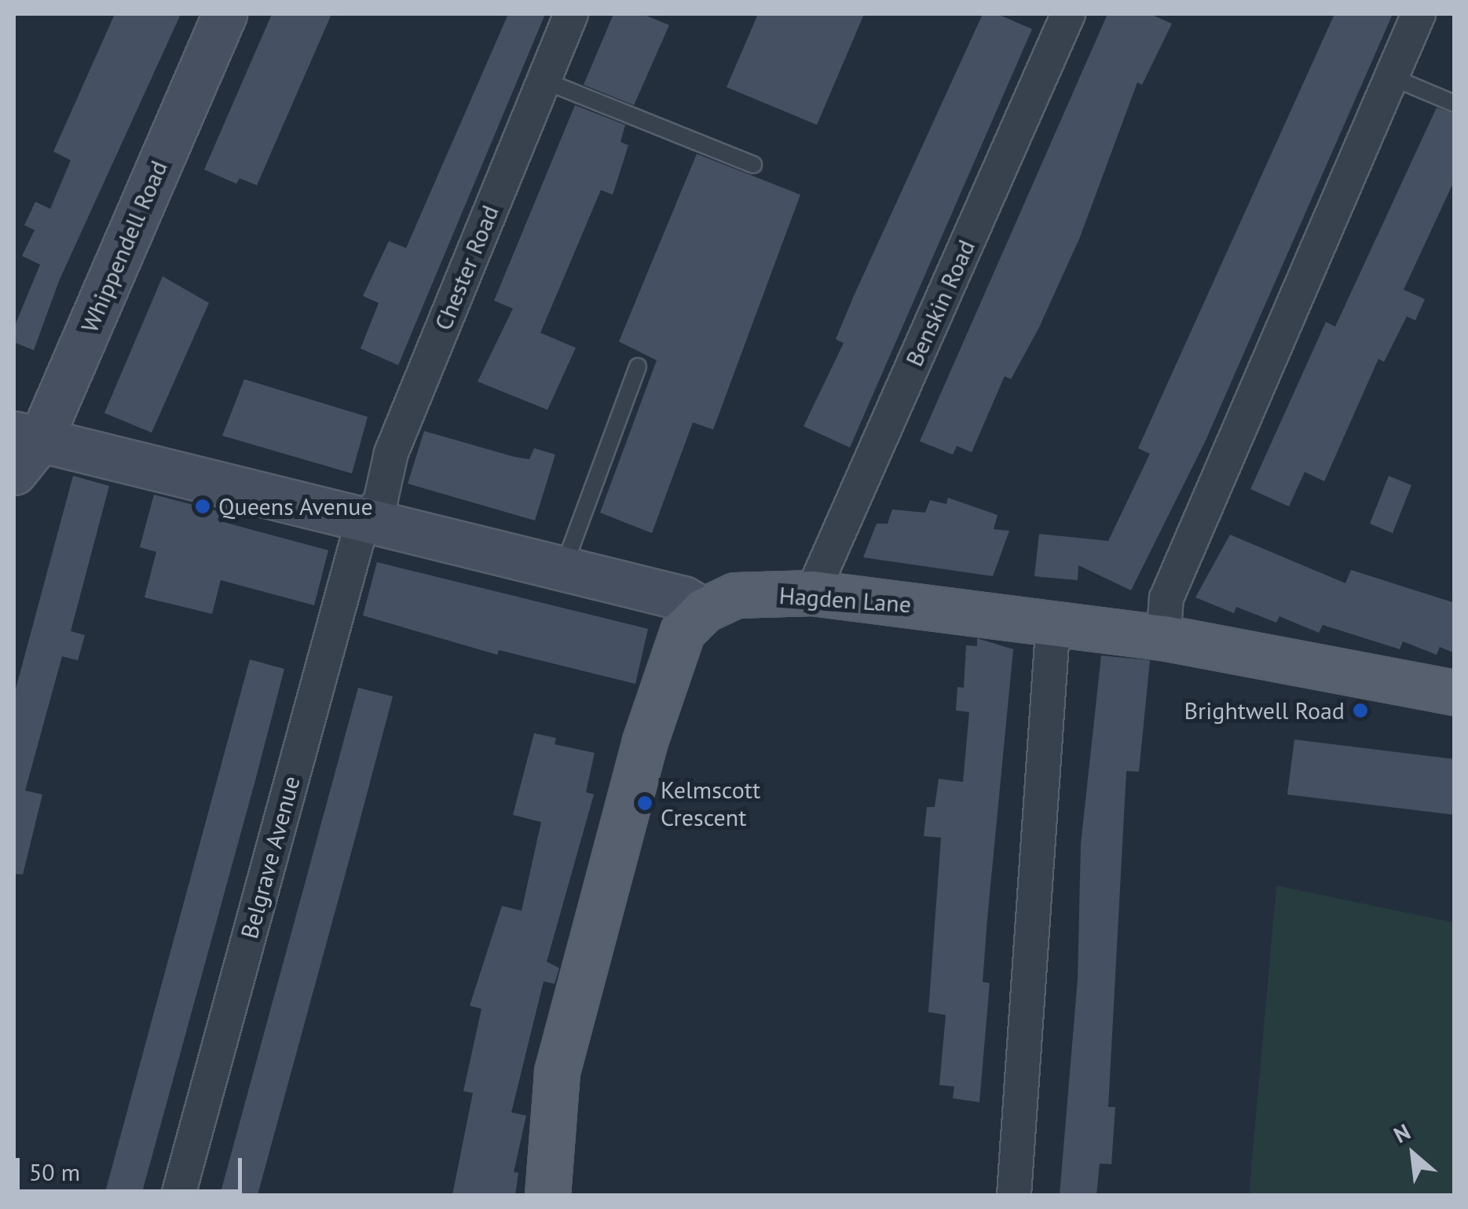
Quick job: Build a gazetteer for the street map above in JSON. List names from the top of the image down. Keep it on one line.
{"streets":{"main road":["Hagden Lane"],"street":["Whippendell Road","Chester Road","Benskin Road","Belgrave Avenue"]},"crossings":[["Chester Road","Belgrave Avenue"],["Benskin Road","Hagden Lane"]],"places":["Queens Avenue","Brightwell Road","Kelmscott Crescent"],"scale_bar":"50 m","north":"top left"}
